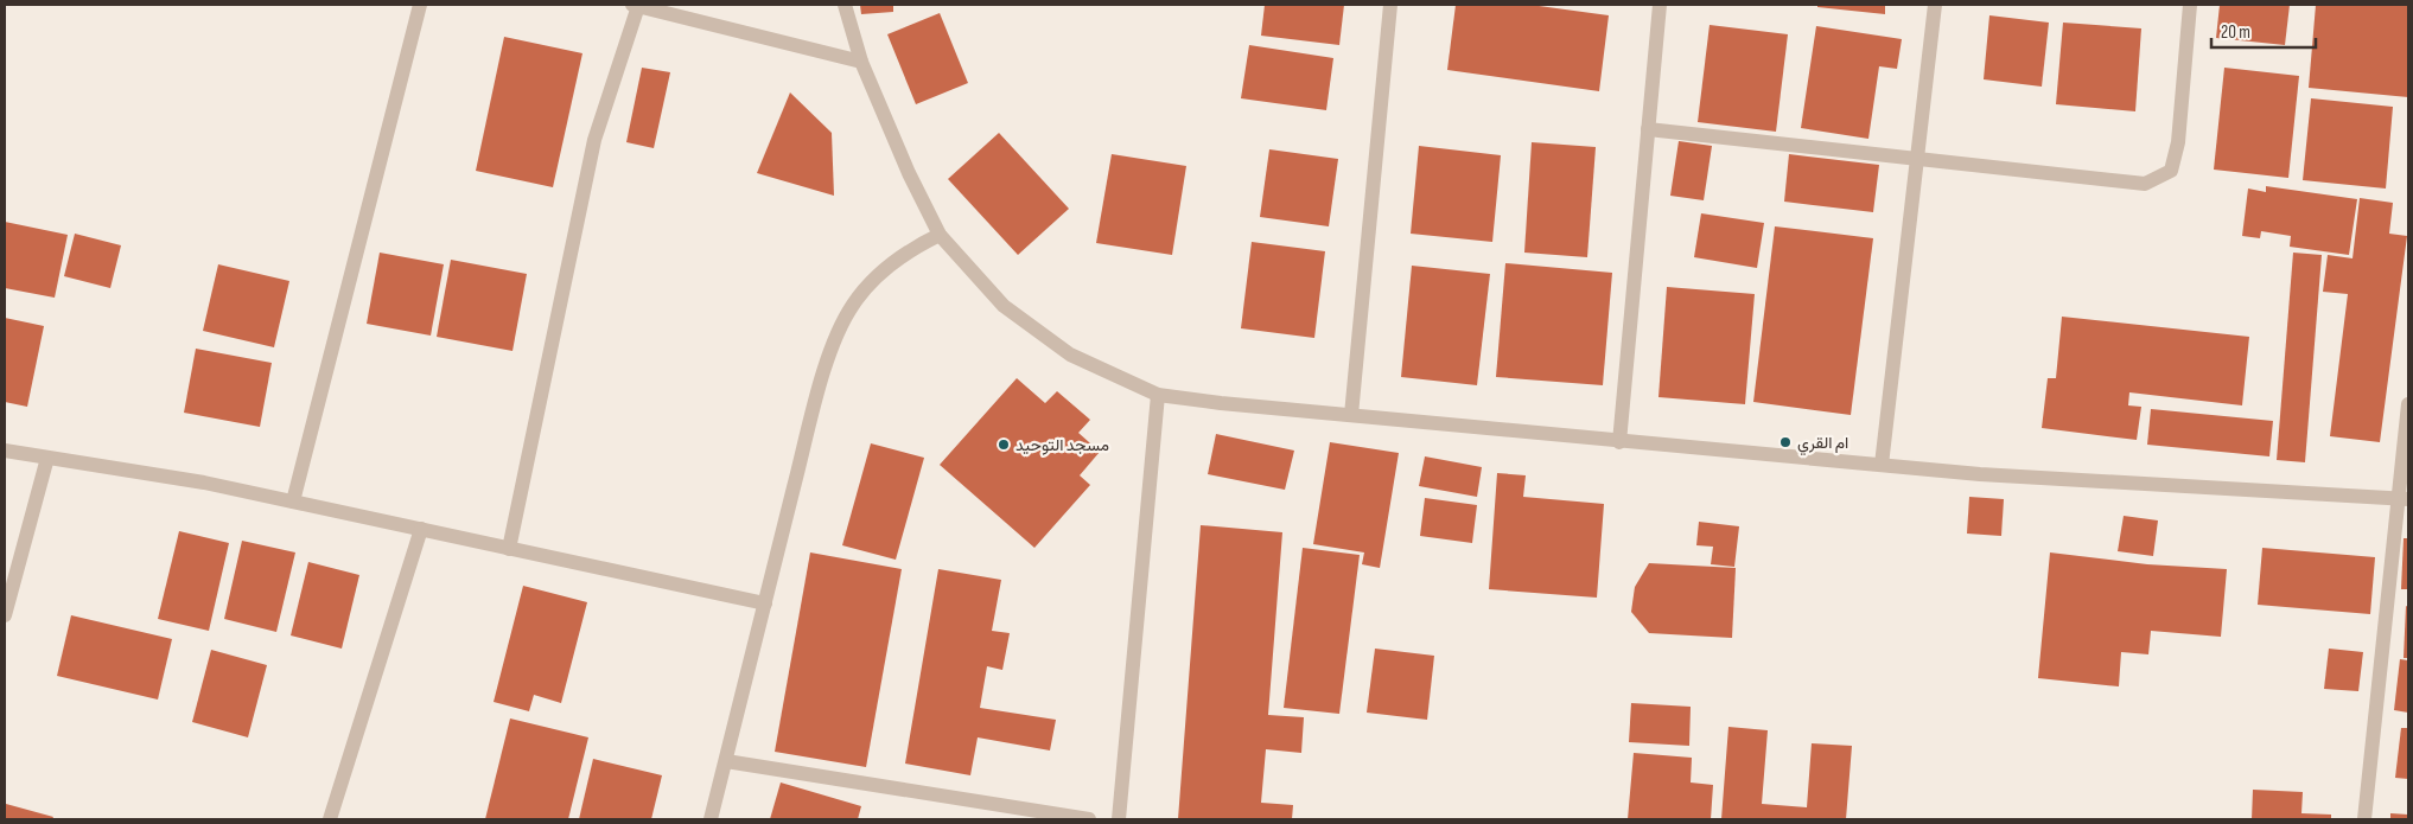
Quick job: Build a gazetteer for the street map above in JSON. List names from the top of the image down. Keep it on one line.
{"places":["ام القري","مسجد التوحيد"],"scale_bar":"20 m"}
